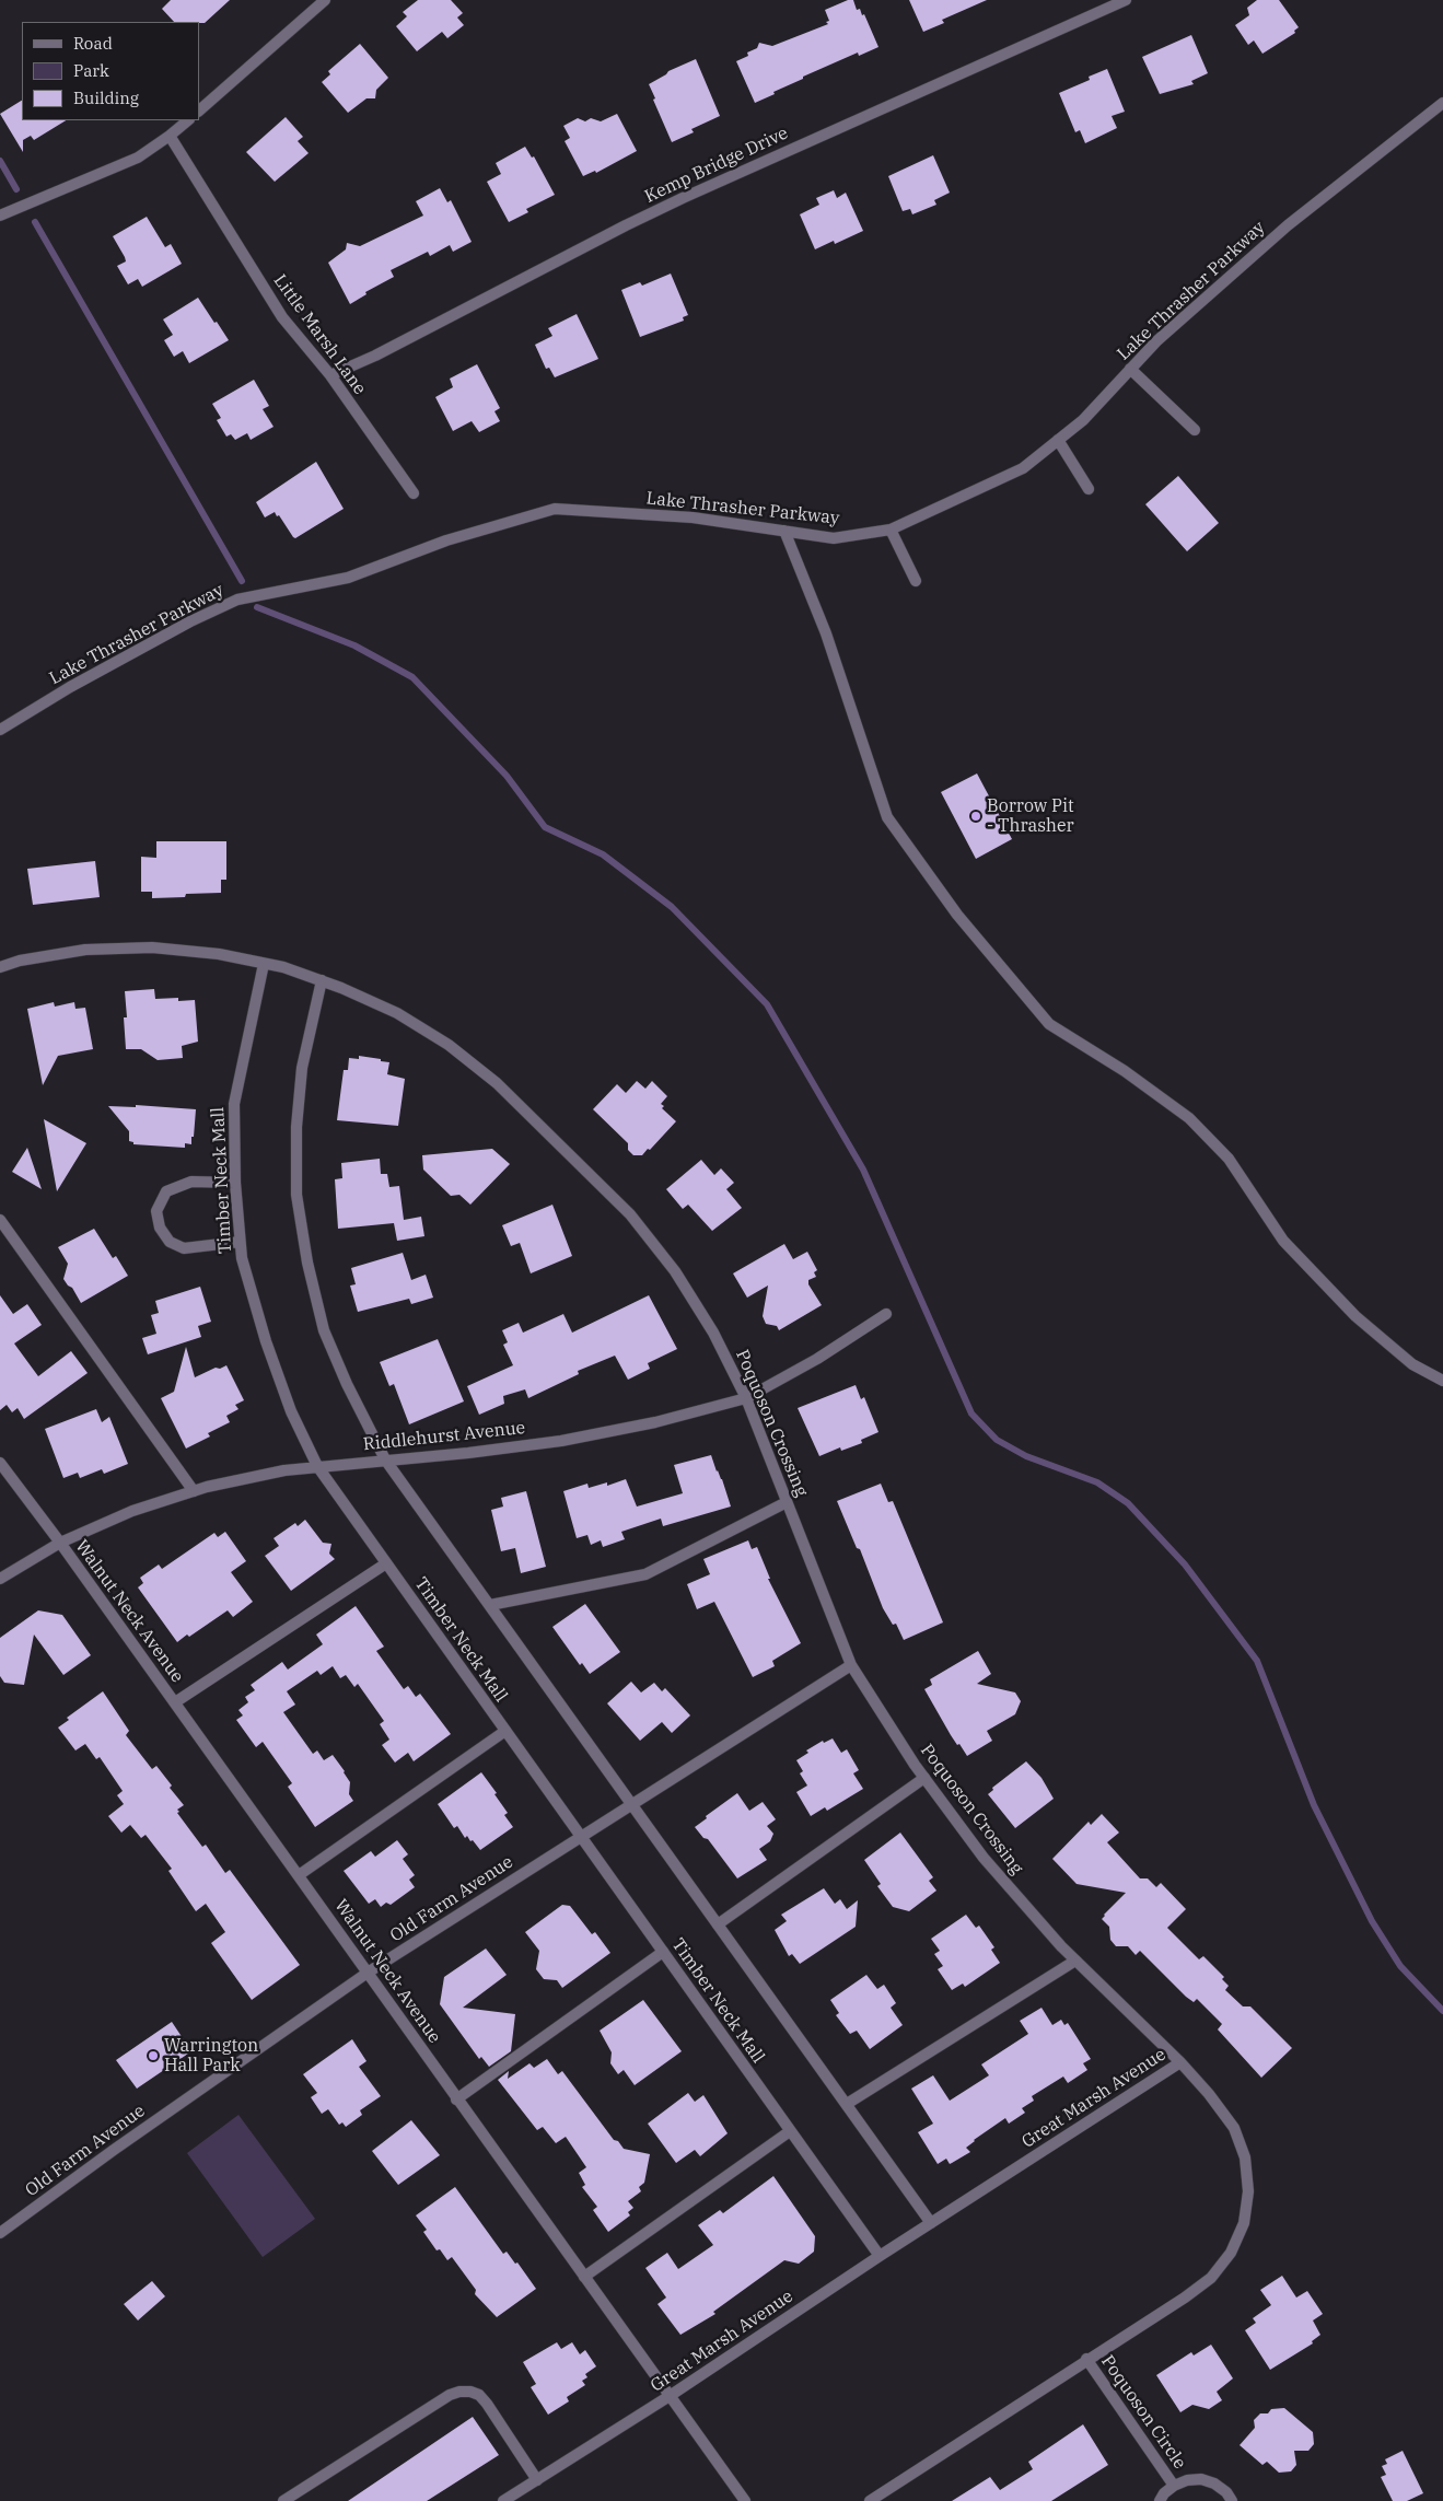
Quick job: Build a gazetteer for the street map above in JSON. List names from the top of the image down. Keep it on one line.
{"streets":{"street":["Kemp Bridge Drive","Lake Thrasher Parkway","Little Marsh Lane","Timber Neck Mall","Poquoson Crossing","Riddlehurst Avenue","Walnut Neck Avenue","Old Farm Avenue","Great Marsh Avenue","Poquoson Circle"]},"crossings":[["Kemp Bridge Drive","Little Marsh Lane"],["Timber Neck Mall","Poquoson Crossing"],["Timber Neck Mall","Riddlehurst Avenue"],["Timber Neck Mall","Old Farm Avenue"],["Timber Neck Mall","Great Marsh Avenue"],["Poquoson Crossing","Riddlehurst Avenue"],["Poquoson Crossing","Old Farm Avenue"],["Poquoson Crossing","Great Marsh Avenue"],["Riddlehurst Avenue","Walnut Neck Avenue"],["Walnut Neck Avenue","Old Farm Avenue"],["Walnut Neck Avenue","Great Marsh Avenue"],["Great Marsh Avenue","Poquoson Circle"]],"places":["Borrow Pit - Thrasher","Warrington Hall Park"],"legend":["Road","Park","Building"]}
